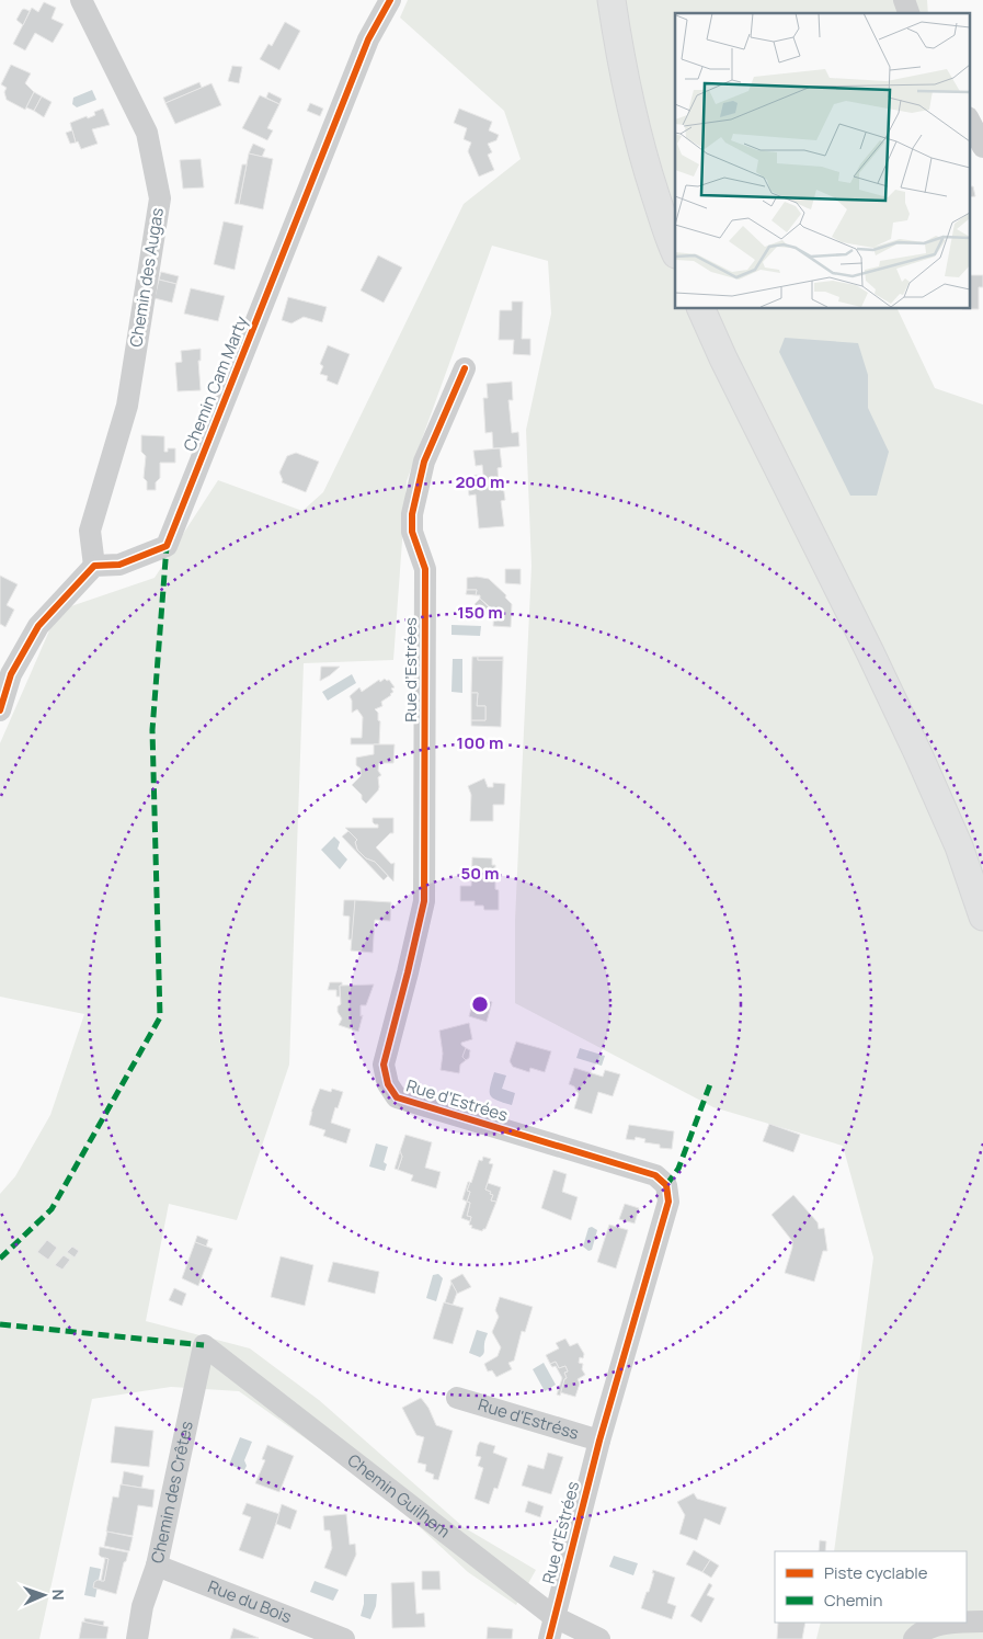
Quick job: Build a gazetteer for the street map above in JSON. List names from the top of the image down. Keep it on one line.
{"streets":{"street":["Chemin des Augas","Chemin Cam Marty","Rue d’Estrées","Rue d'Estréss","Chemin des Crêtes","Chemin Guilhem","Rue du Bois"]},"crossings":[["Chemin des Augas","Chemin Cam Marty"],["Rue d’Estrées","Rue d'Estréss"],["Rue d’Estrées","Chemin Guilhem"],["Chemin des Crêtes","Chemin Guilhem"],["Chemin des Crêtes","Rue du Bois"]],"legend":["Piste cyclable","Chemin"],"north":"right","rings":["200 m","150 m","100 m","50 m"]}
